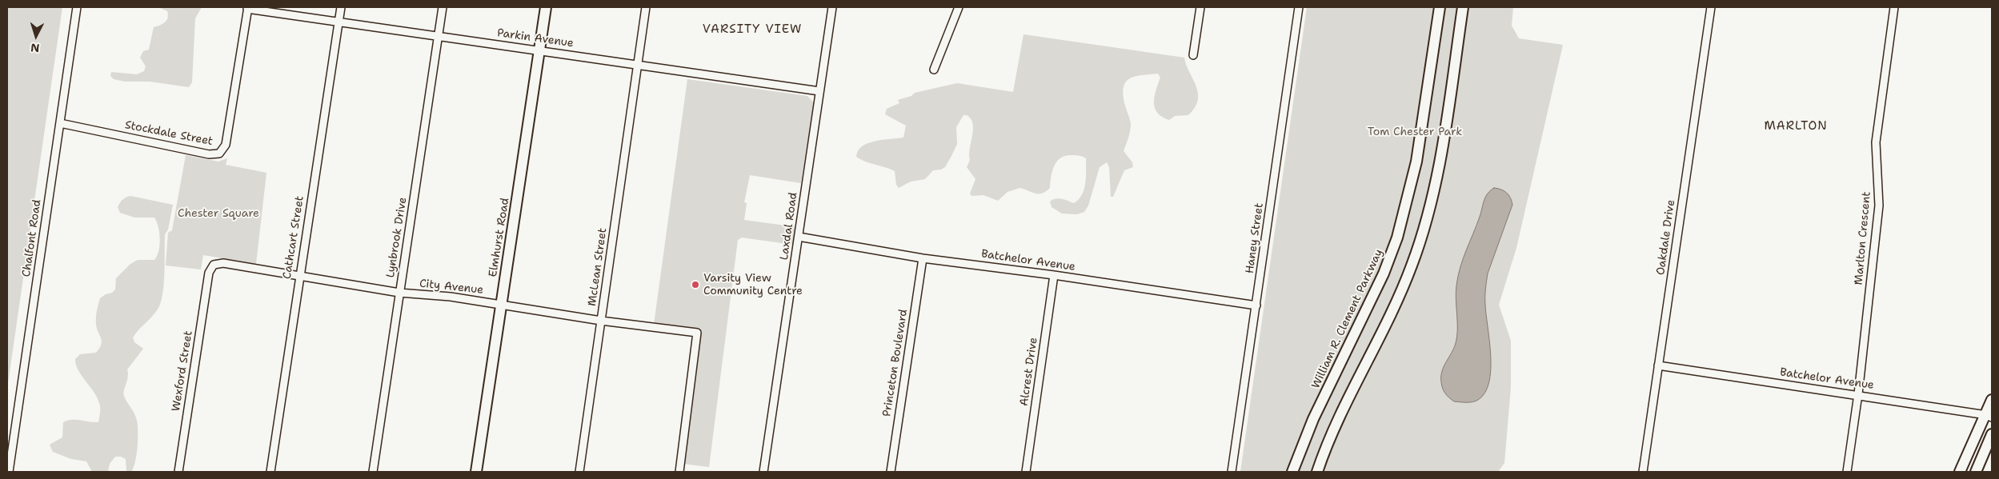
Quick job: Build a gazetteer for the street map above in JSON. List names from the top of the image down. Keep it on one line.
{"streets":{"main road":["Elmhurst Road","William R. Clement Parkway"],"street":["Parkin Avenue","Stockdale Street","Laxdal Road","Cathcart Street","Lynbrook Drive","Oakdale Drive","Chalfont Road","Haney Street","Marlton Crescent","Batchelor Avenue","McLean Street","City Avenue","Princeton Boulevard","Wexford Street","Alcrest Drive"]},"crossings":[["Parkin Avenue","Stockdale Street"],["Parkin Avenue","Laxdal Road"],["Parkin Avenue","Cathcart Street"],["Parkin Avenue","Lynbrook Drive"],["Parkin Avenue","Elmhurst Road"],["Parkin Avenue","McLean Street"],["Stockdale Street","Chalfont Road"],["Laxdal Road","Batchelor Avenue"],["Cathcart Street","City Avenue"],["Lynbrook Drive","City Avenue"],["Elmhurst Road","City Avenue"],["Oakdale Drive","Batchelor Avenue"],["Haney Street","Batchelor Avenue"],["Marlton Crescent","Batchelor Avenue"],["Batchelor Avenue","Princeton Boulevard"],["Batchelor Avenue","Alcrest Drive"],["McLean Street","City Avenue"],["City Avenue","Wexford Street"]],"districts":["VARSITY VIEW","MARLTON"],"parks":["Tom Chester Park","Chester Square"],"places":["Varsity View Community Centre"],"north":"bottom"}
